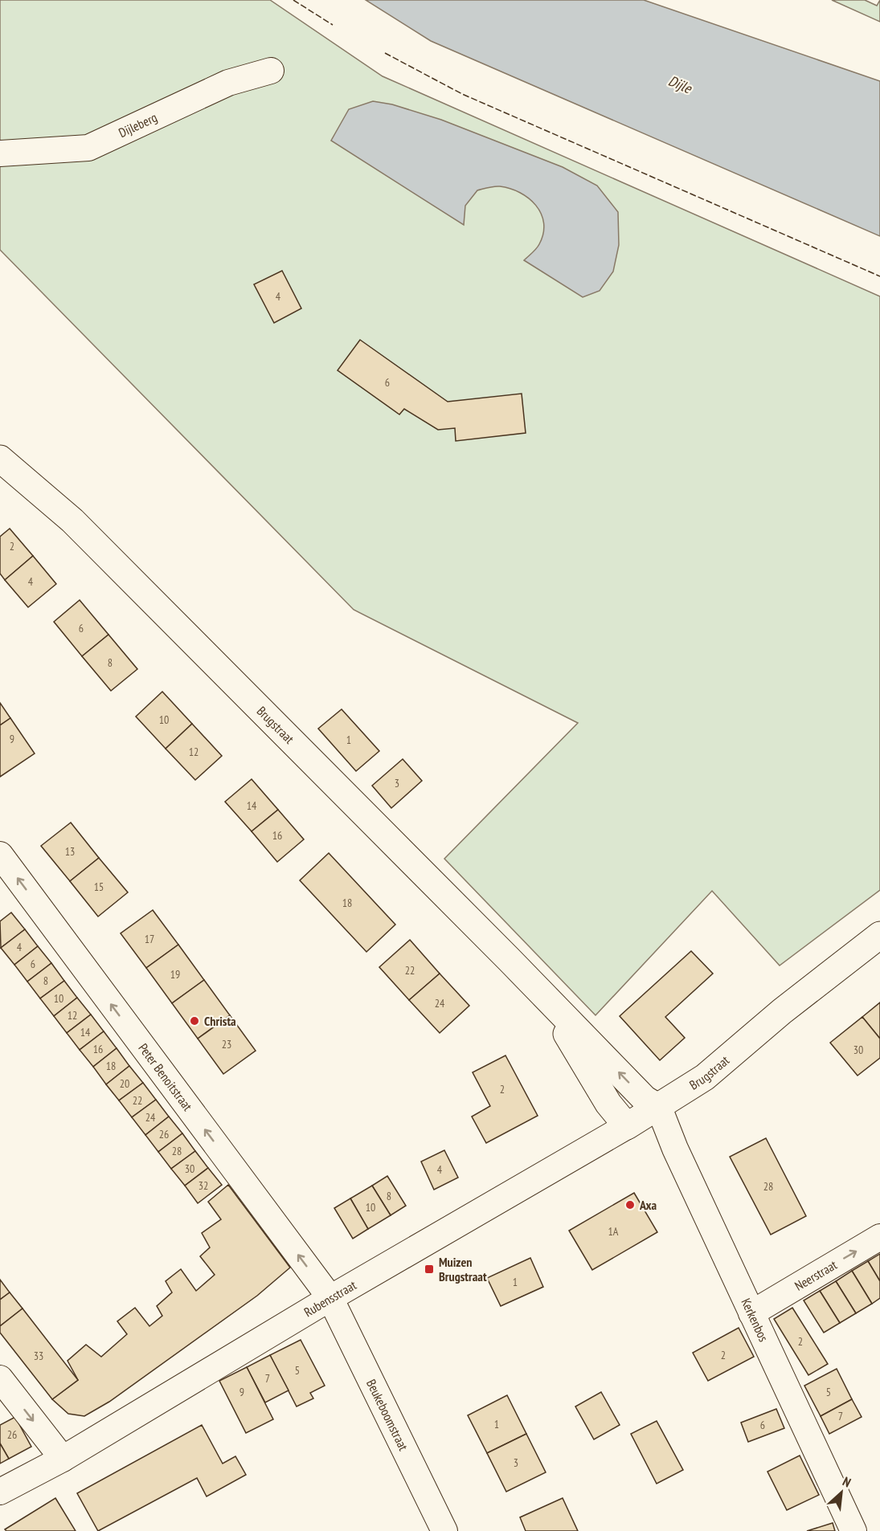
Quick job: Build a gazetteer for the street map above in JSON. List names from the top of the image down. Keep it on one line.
{"streets":{"street":["Dijleberg","Brugstraat","Peter Benoitstraat","Neerstraat","Rubensstraat","Kerkenbos","Beukeboomstraat"]},"crossings":[["Brugstraat","Rubensstraat"],["Brugstraat","Kerkenbos"],["Peter Benoitstraat","Rubensstraat"],["Peter Benoitstraat","Beukeboomstraat"],["Neerstraat","Kerkenbos"],["Rubensstraat","Kerkenbos"],["Rubensstraat","Beukeboomstraat"]],"one_way":["Peter Benoitstraat","Neerstraat"],"water":["Dijle"],"places":{"other":["Christa","Axa"],"transit":["Muizen Brugstraat"]},"house_numbers":["4","6","2","4","6","8","10","9","1","12","3","14","16","13","15","18","17","4","6","22","19","8","10","24","12","14","23","16","30","18","20","2","22","24","26","28","30","4","32","28","8","10","1A","1","2","2","33","5","7","9","5","7","1","6","26","3"],"north":"top right"}
